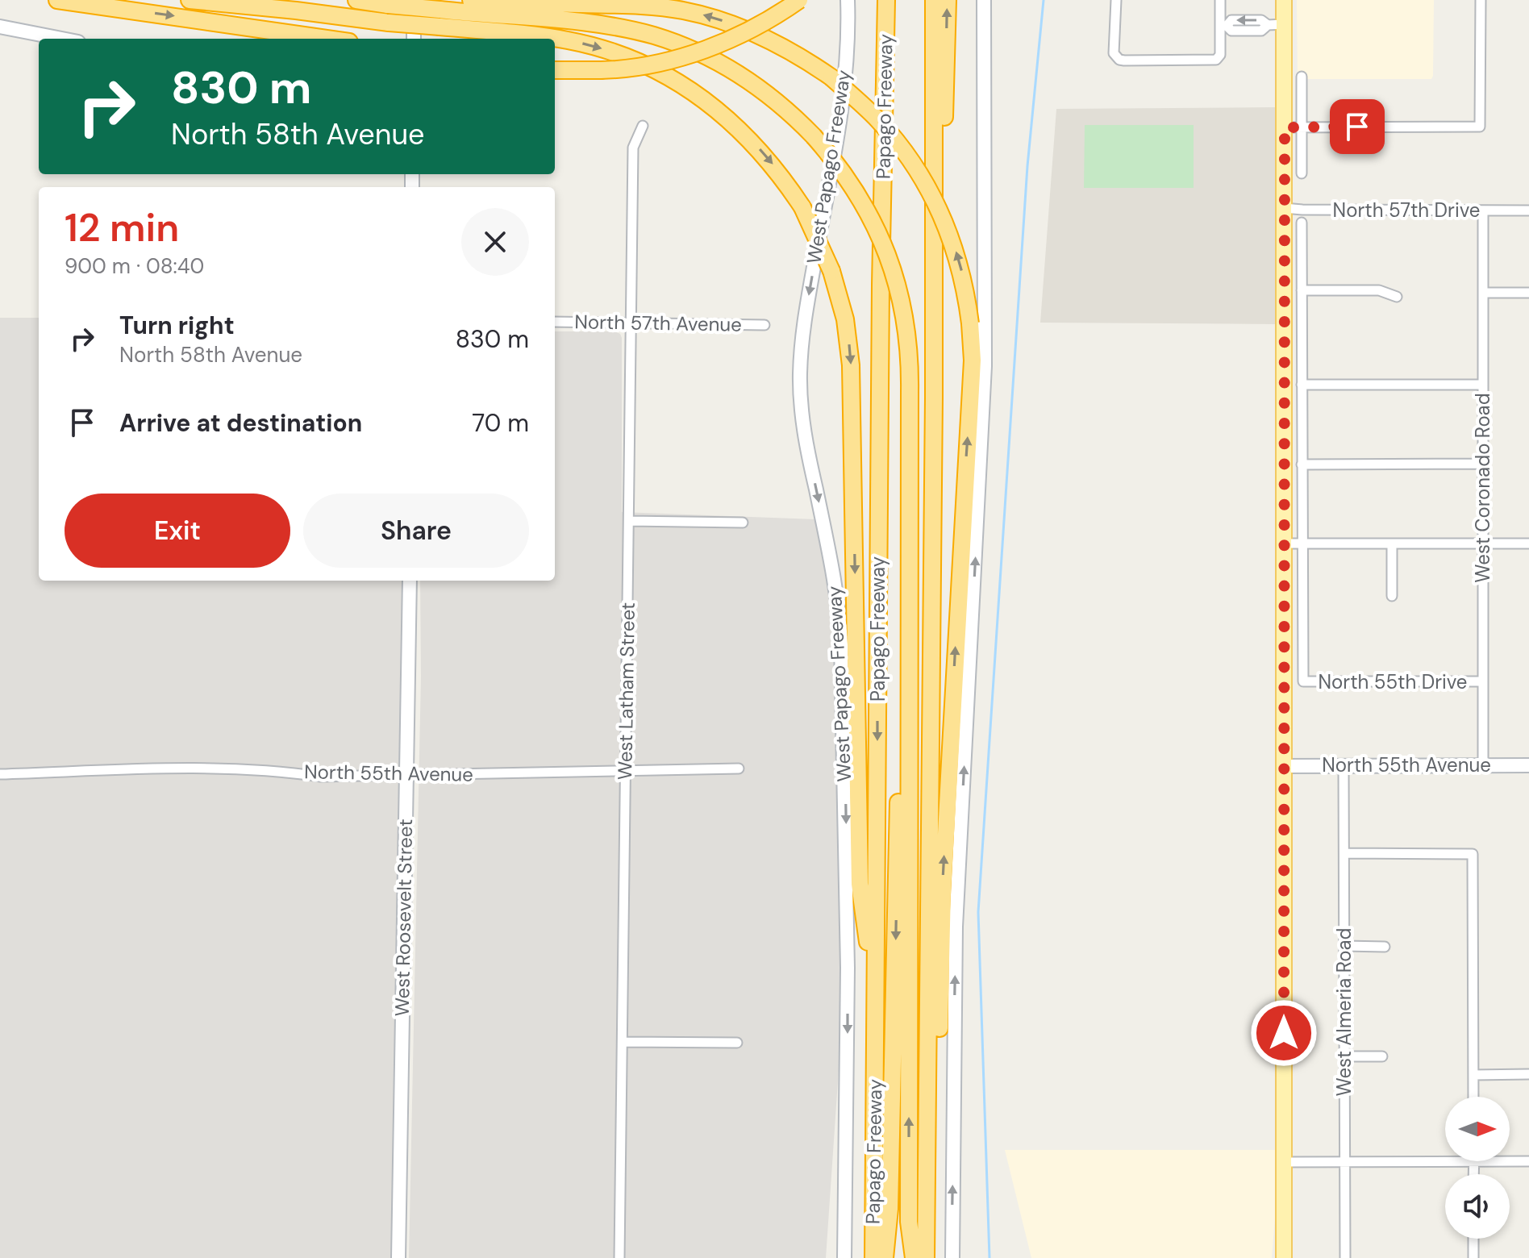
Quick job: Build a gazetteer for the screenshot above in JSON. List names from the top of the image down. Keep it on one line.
{"streets":{"highway":["Papago Freeway"],"main road":["West Papago Freeway","North 55th Avenue","West Roosevelt Street"],"street":["North 57th Drive","North 57th Avenue","West Coronado Road","North 55th Drive","West Latham Street","West Almeria Road"]},"crossings":[["North 57th Drive","West Coronado Road"],["North 57th Avenue","West Latham Street"],["West Coronado Road","North 55th Drive"],["West Coronado Road","North 55th Avenue"],["West Latham Street","North 55th Avenue"],["North 55th Avenue","West Roosevelt Street"],["North 55th Avenue","West Almeria Road"]],"north":"right","page":{"turn":["830 m","North 58th Avenue"],"heading":["12 min","900 m · 08:40"],"list":[{"name":"Turn right","note":"North 58th Avenue","value":"830 m"},{"name":"Arrive at destination","value":"70 m"}],"buttons":["Exit","Share"]}}
